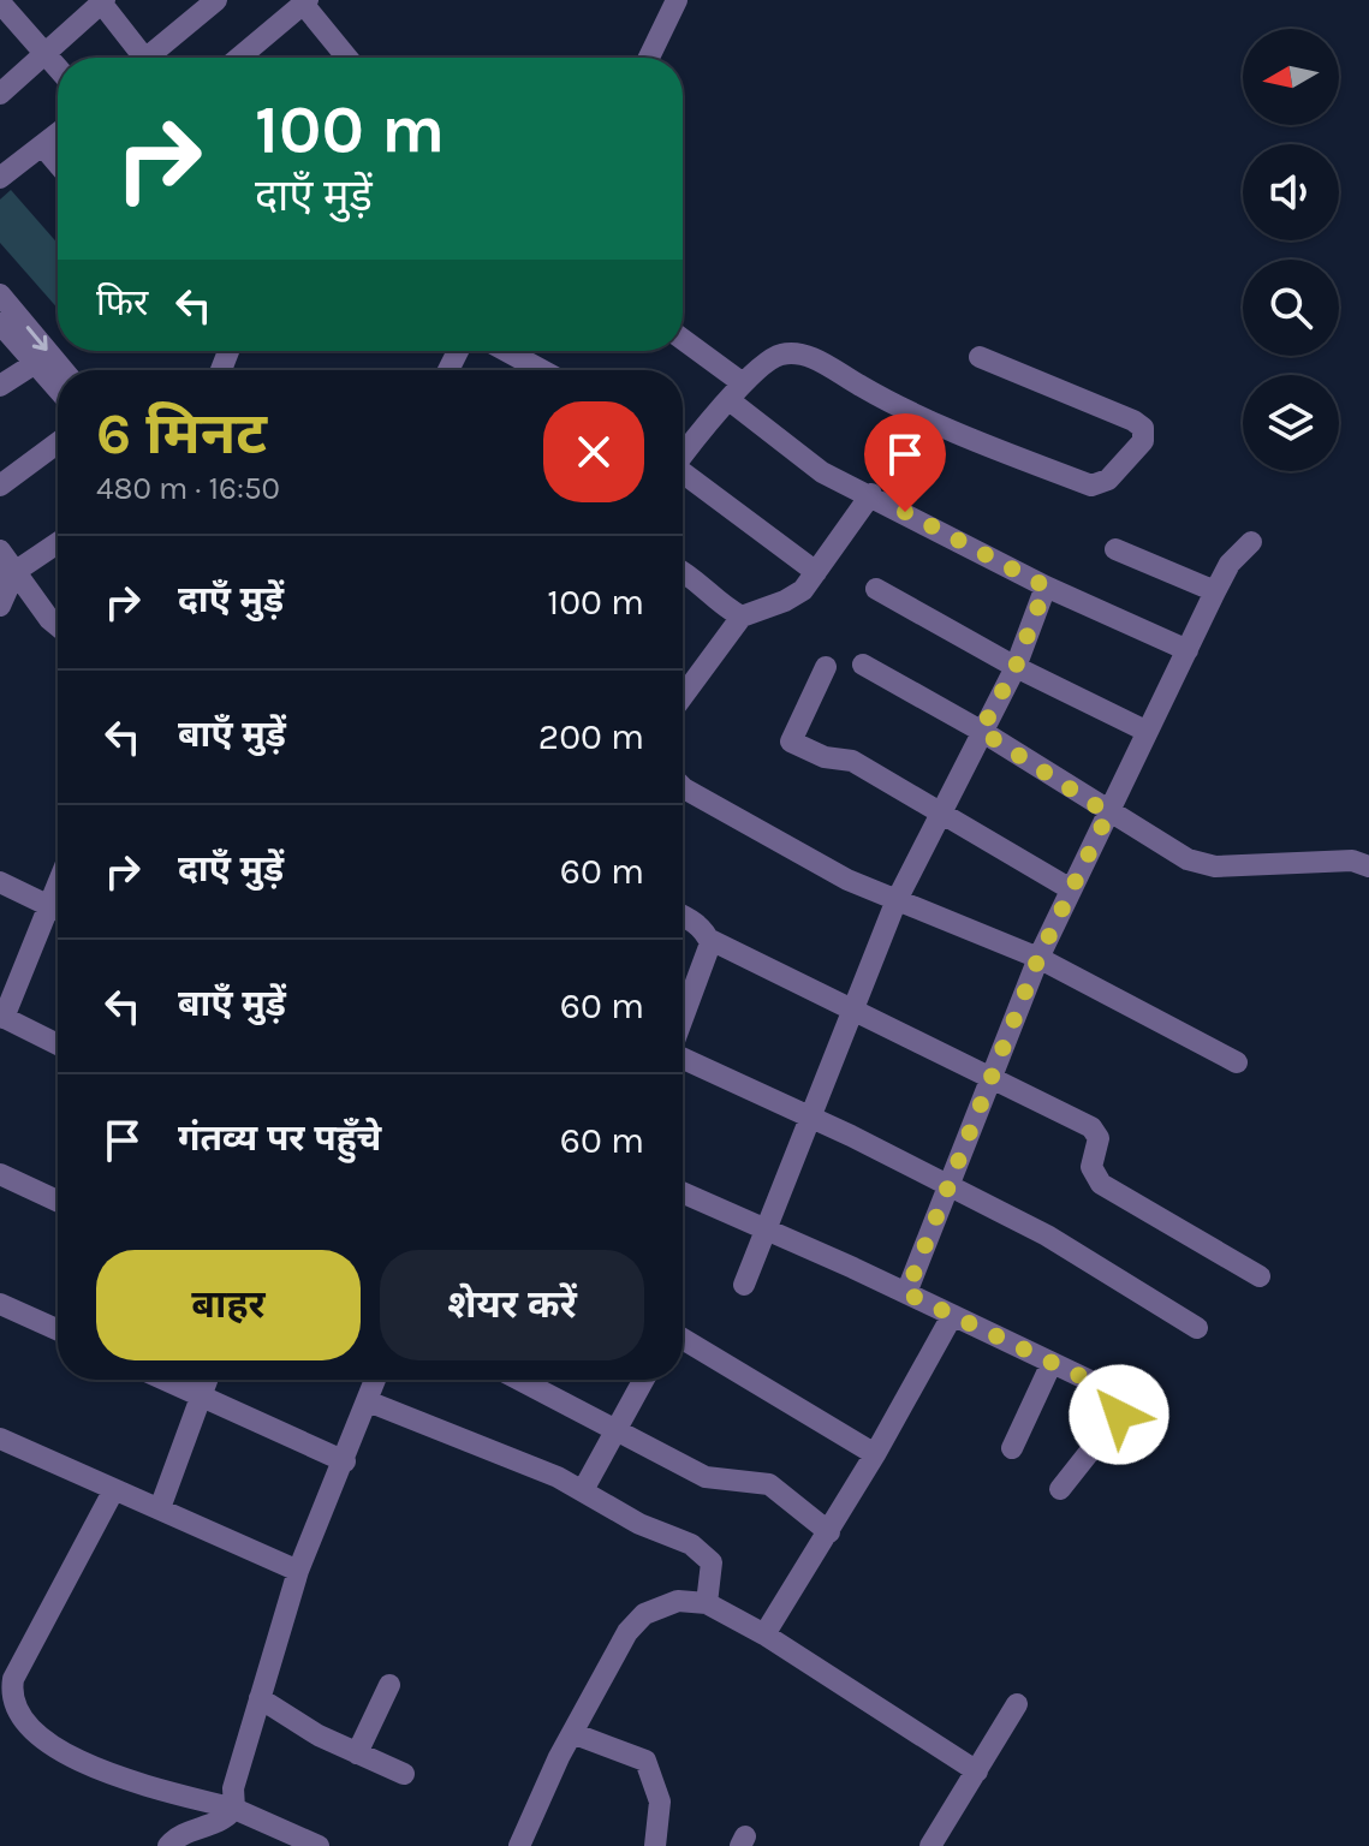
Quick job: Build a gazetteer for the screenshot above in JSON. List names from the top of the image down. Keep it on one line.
{"north":"left","page":{"turn":["100 m","दाएँ मुड़ें"],"then":"फिर","heading":["6 मिनट","480 m · 16:50"],"list":[{"name":"दाएँ मुड़ें","value":"100 m"},{"name":"बाएँ मुड़ें","value":"200 m"},{"name":"दाएँ मुड़ें","value":"60 m"},{"name":"बाएँ मुड़ें","value":"60 m"},{"name":"गंतव्य पर पहुँचे","value":"60 m"}],"buttons":["बाहर","शेयर करें"]}}
